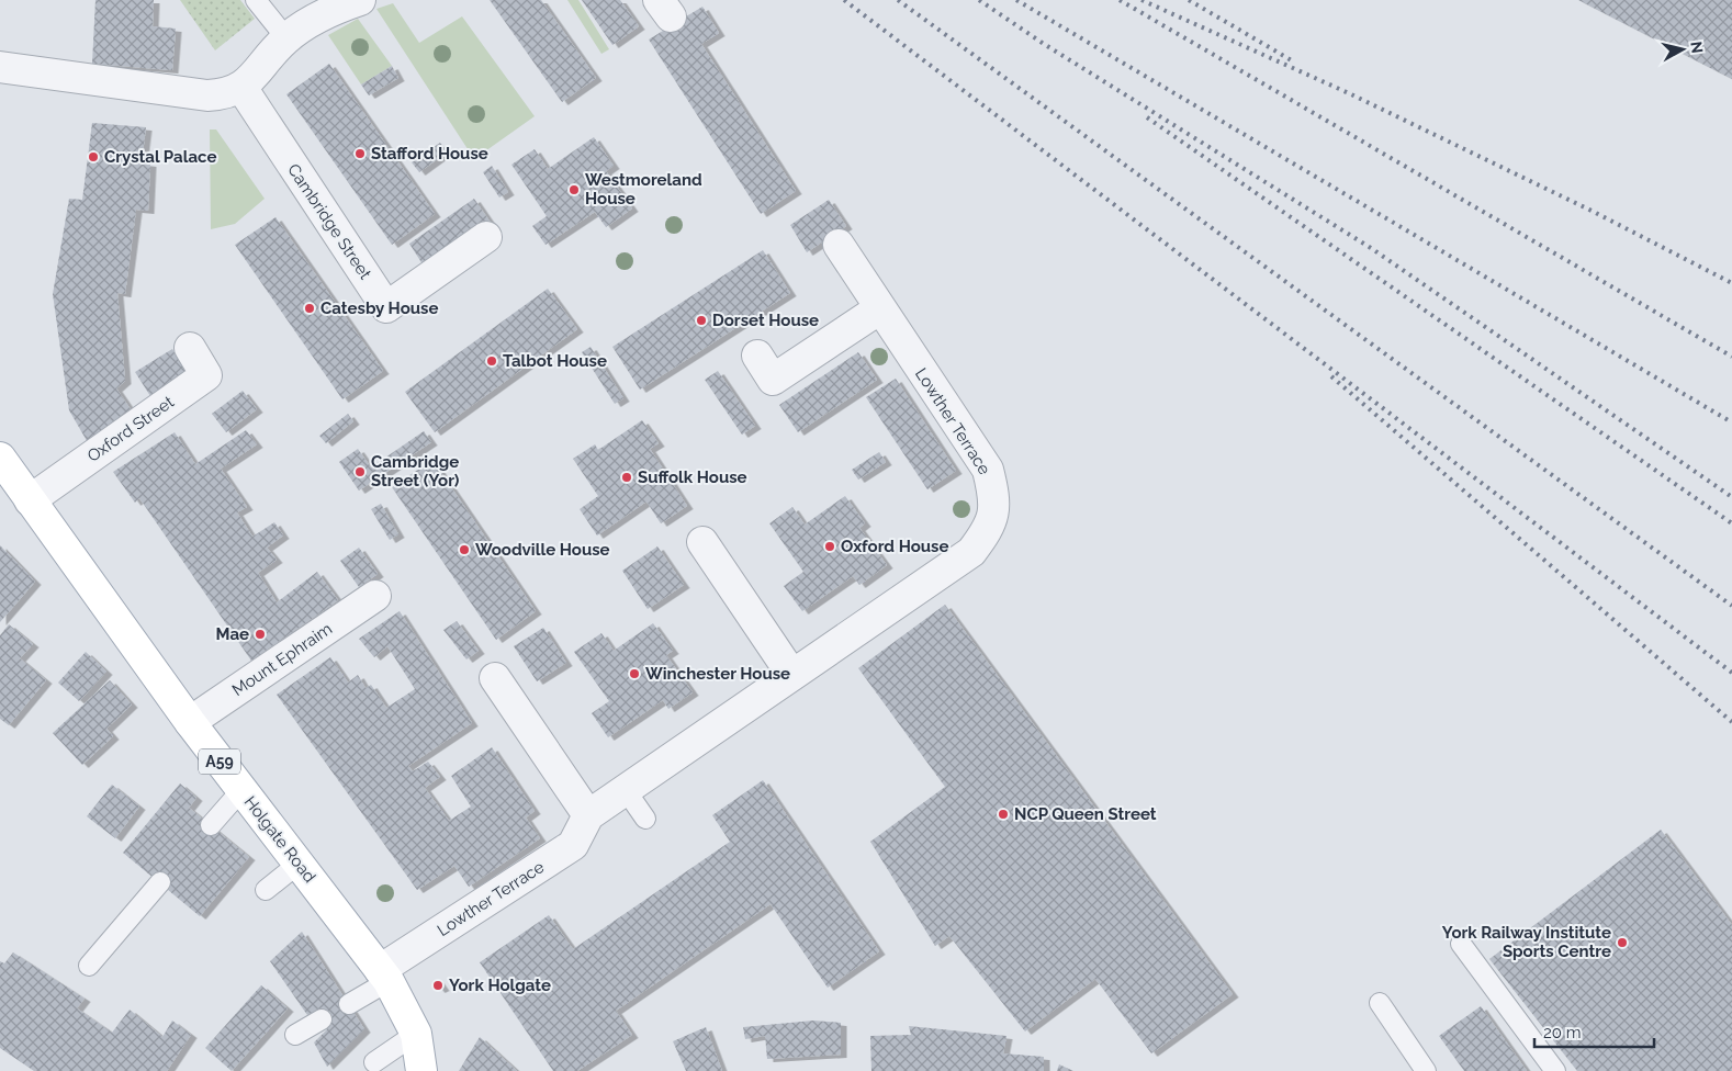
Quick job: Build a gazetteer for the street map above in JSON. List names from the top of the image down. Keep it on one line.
{"streets":{"main road":["A59","Holgate Road"],"street":["Cambridge Street","Lowther Terrace","Oxford Street","Mount Ephraim"]},"crossings":[["Lowther Terrace","Holgate Road"],["Oxford Street","Holgate Road"],["Mount Ephraim","Holgate Road"]],"places":["Stafford House","Crystal Palace","Westmoreland House","Catesby House","Dorset House","Talbot House","Cambridge Street (Yor)","Suffolk House","Oxford House","Woodville House","Mae","Winchester House","NCP Queen Street","York Railway Institute Sports Centre","York Holgate"],"scale_bar":"20 m","north":"right"}
